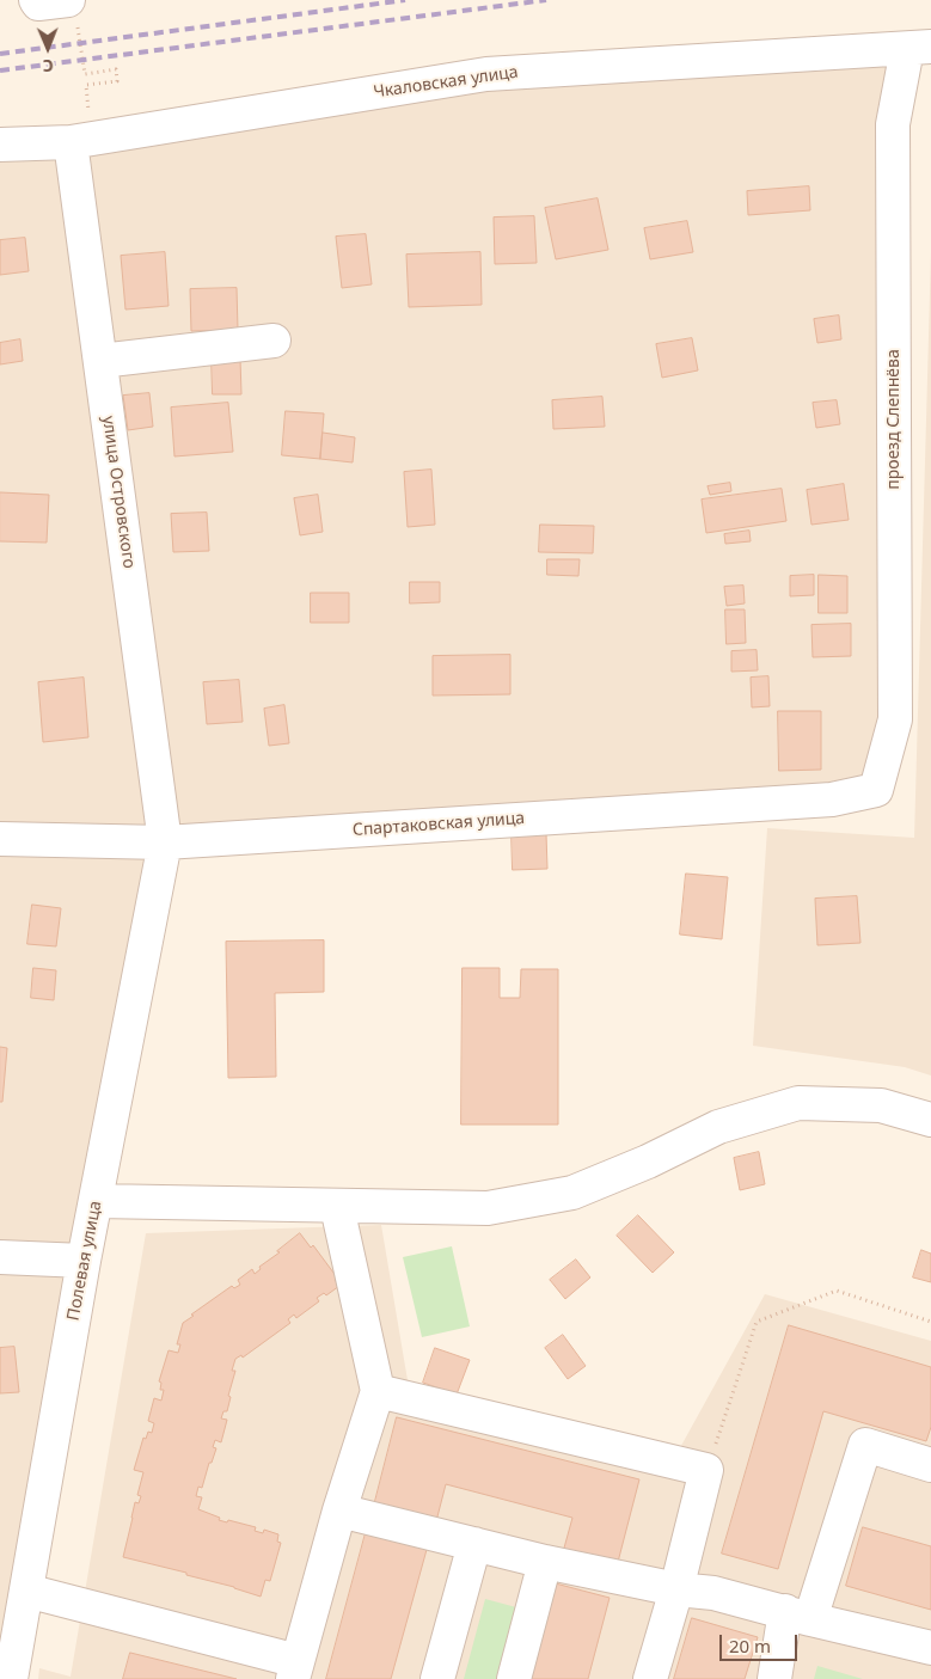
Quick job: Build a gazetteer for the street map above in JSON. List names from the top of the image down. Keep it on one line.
{"streets":{"street":["Чкаловская улица","проезд Слепнёва","улица Островского","Спартаковская улица","Полевая улица"]},"crossings":[["Чкаловская улица","проезд Слепнёва"],["Чкаловская улица","улица Островского"],["проезд Слепнёва","Спартаковская улица"],["улица Островского","Спартаковская улица"],["улица Островского","Полевая улица"],["Спартаковская улица","Полевая улица"]],"scale_bar":"20 m","north":"bottom"}
